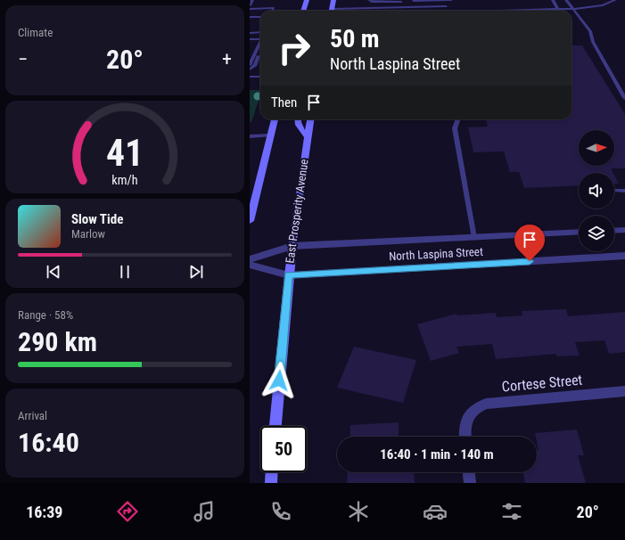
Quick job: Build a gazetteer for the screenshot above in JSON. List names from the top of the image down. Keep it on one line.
{"streets":{"main road":["East Prosperity Avenue"],"street":["North Laspina Street","Cortese Street"]},"crossings":[["East Prosperity Avenue","North Laspina Street"]],"north":"right","page":{"tile":["Climate",["Range · 58%","290 km"],["Arrival","16:40"]],"turn":["50 m","North Laspina Street"],"heat":["−","20°","+"],"then":"Then","song":["Slow Tide","Marlow"],"limit":"50","trip":"16:40 · 1 min · 140 m","tabs":["16:39","20°"],"gauge":["41","km/h"]}}
